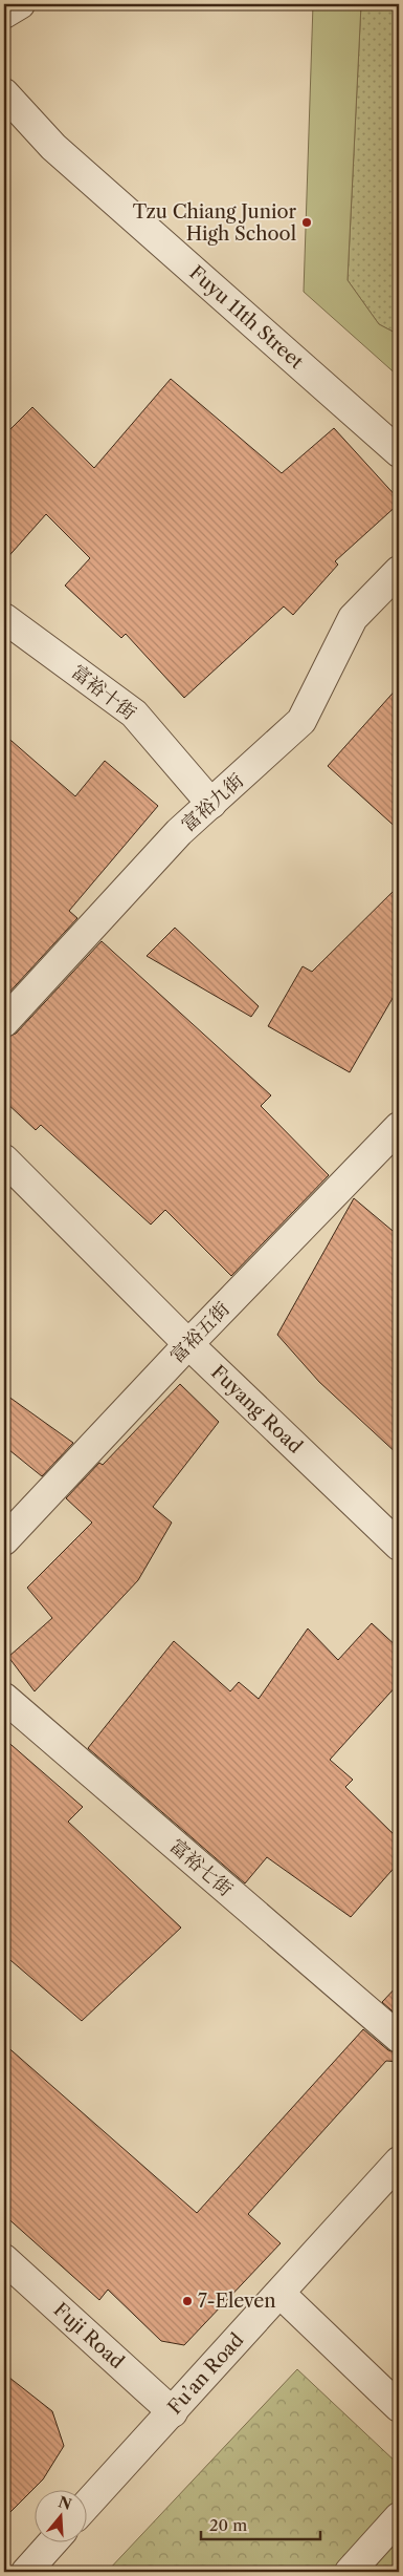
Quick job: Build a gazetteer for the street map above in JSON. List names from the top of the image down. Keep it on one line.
{"streets":{"street":["Fuyu 11th Street","富裕十街","富裕九街","富裕五街","Fuyang Road","富裕七街","Fuji Road","Fu’an Road"]},"crossings":[["富裕十街","富裕九街"],["富裕五街","Fuyang Road"],["Fuji Road","Fu’an Road"]],"places":["Tzu Chiang Junior High School","7-Eleven"],"scale_bar":"20 m","north":"top"}
